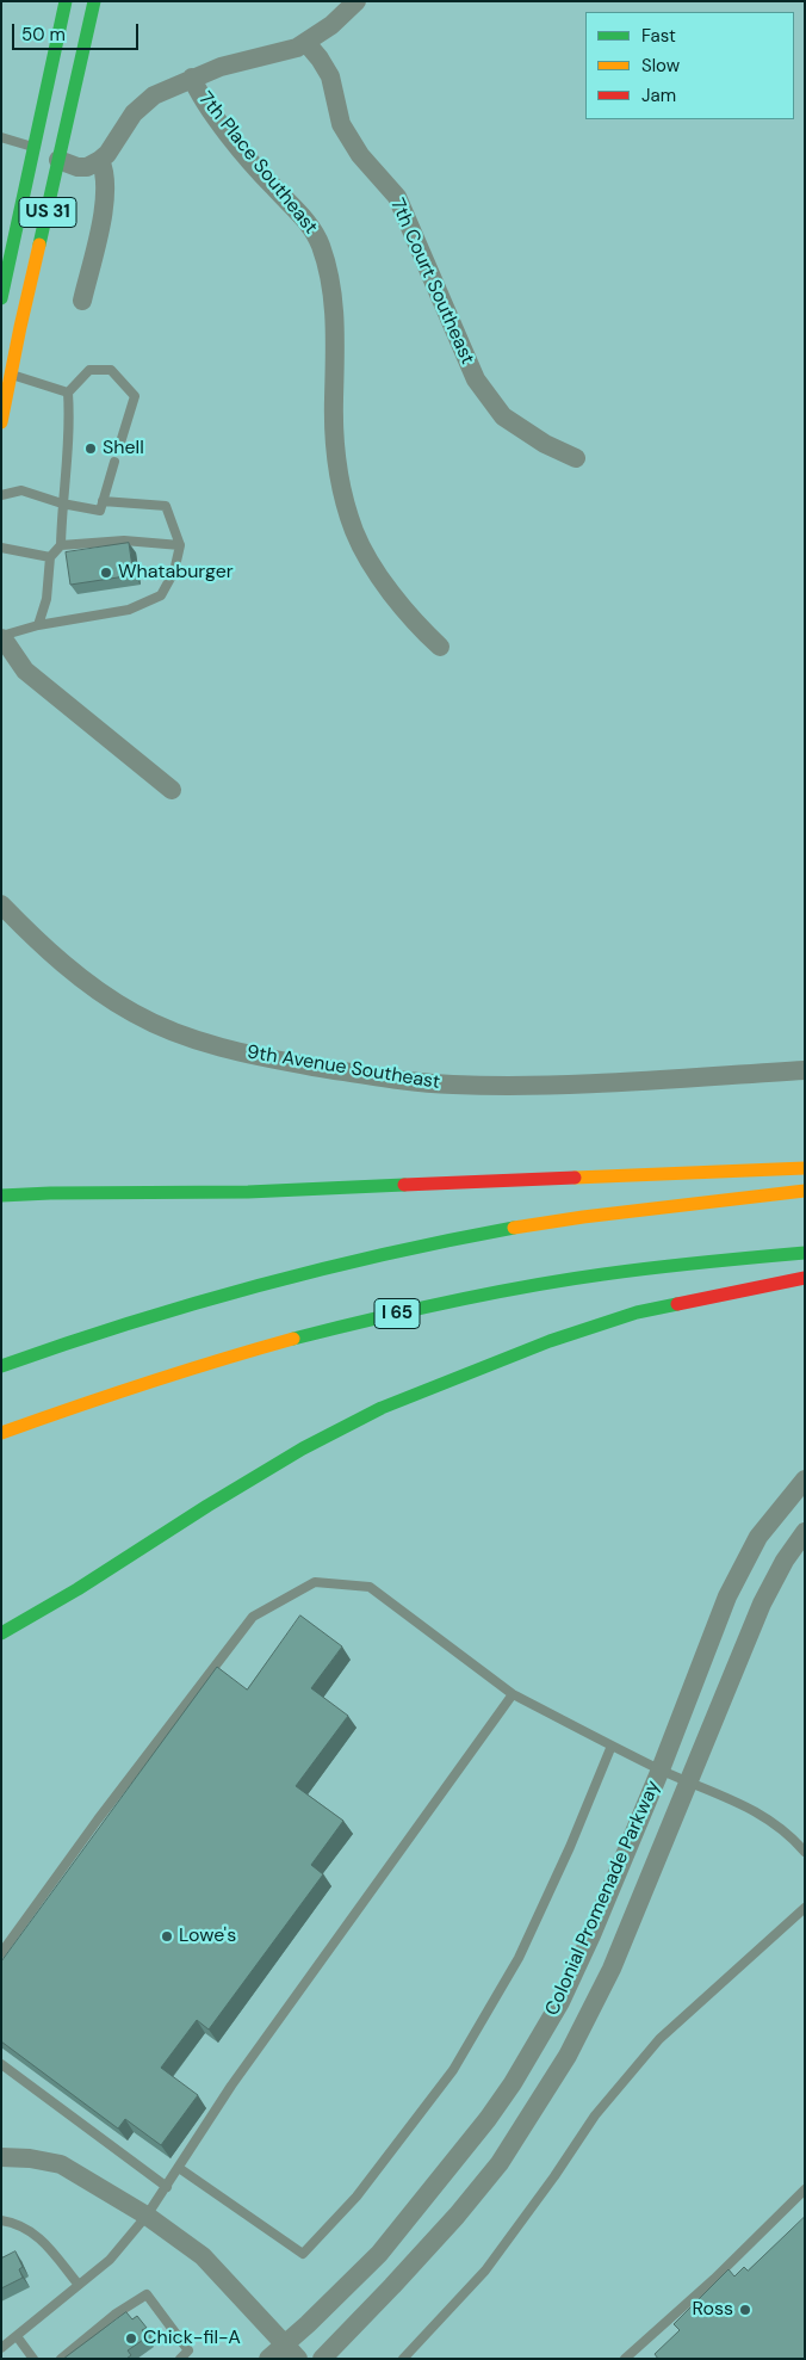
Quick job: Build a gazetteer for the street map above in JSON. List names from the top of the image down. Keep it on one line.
{"streets":{"main road":["US 31","I 65"],"street":["7th Place Southeast","7th Court Southeast","9th Avenue Southeast","Colonial Promenade Parkway"]},"places":["Shell","Whataburger","Lowe's","Ross","Chick-fil-A"],"legend":["Fast","Slow","Jam"],"scale_bar":"50 m"}
